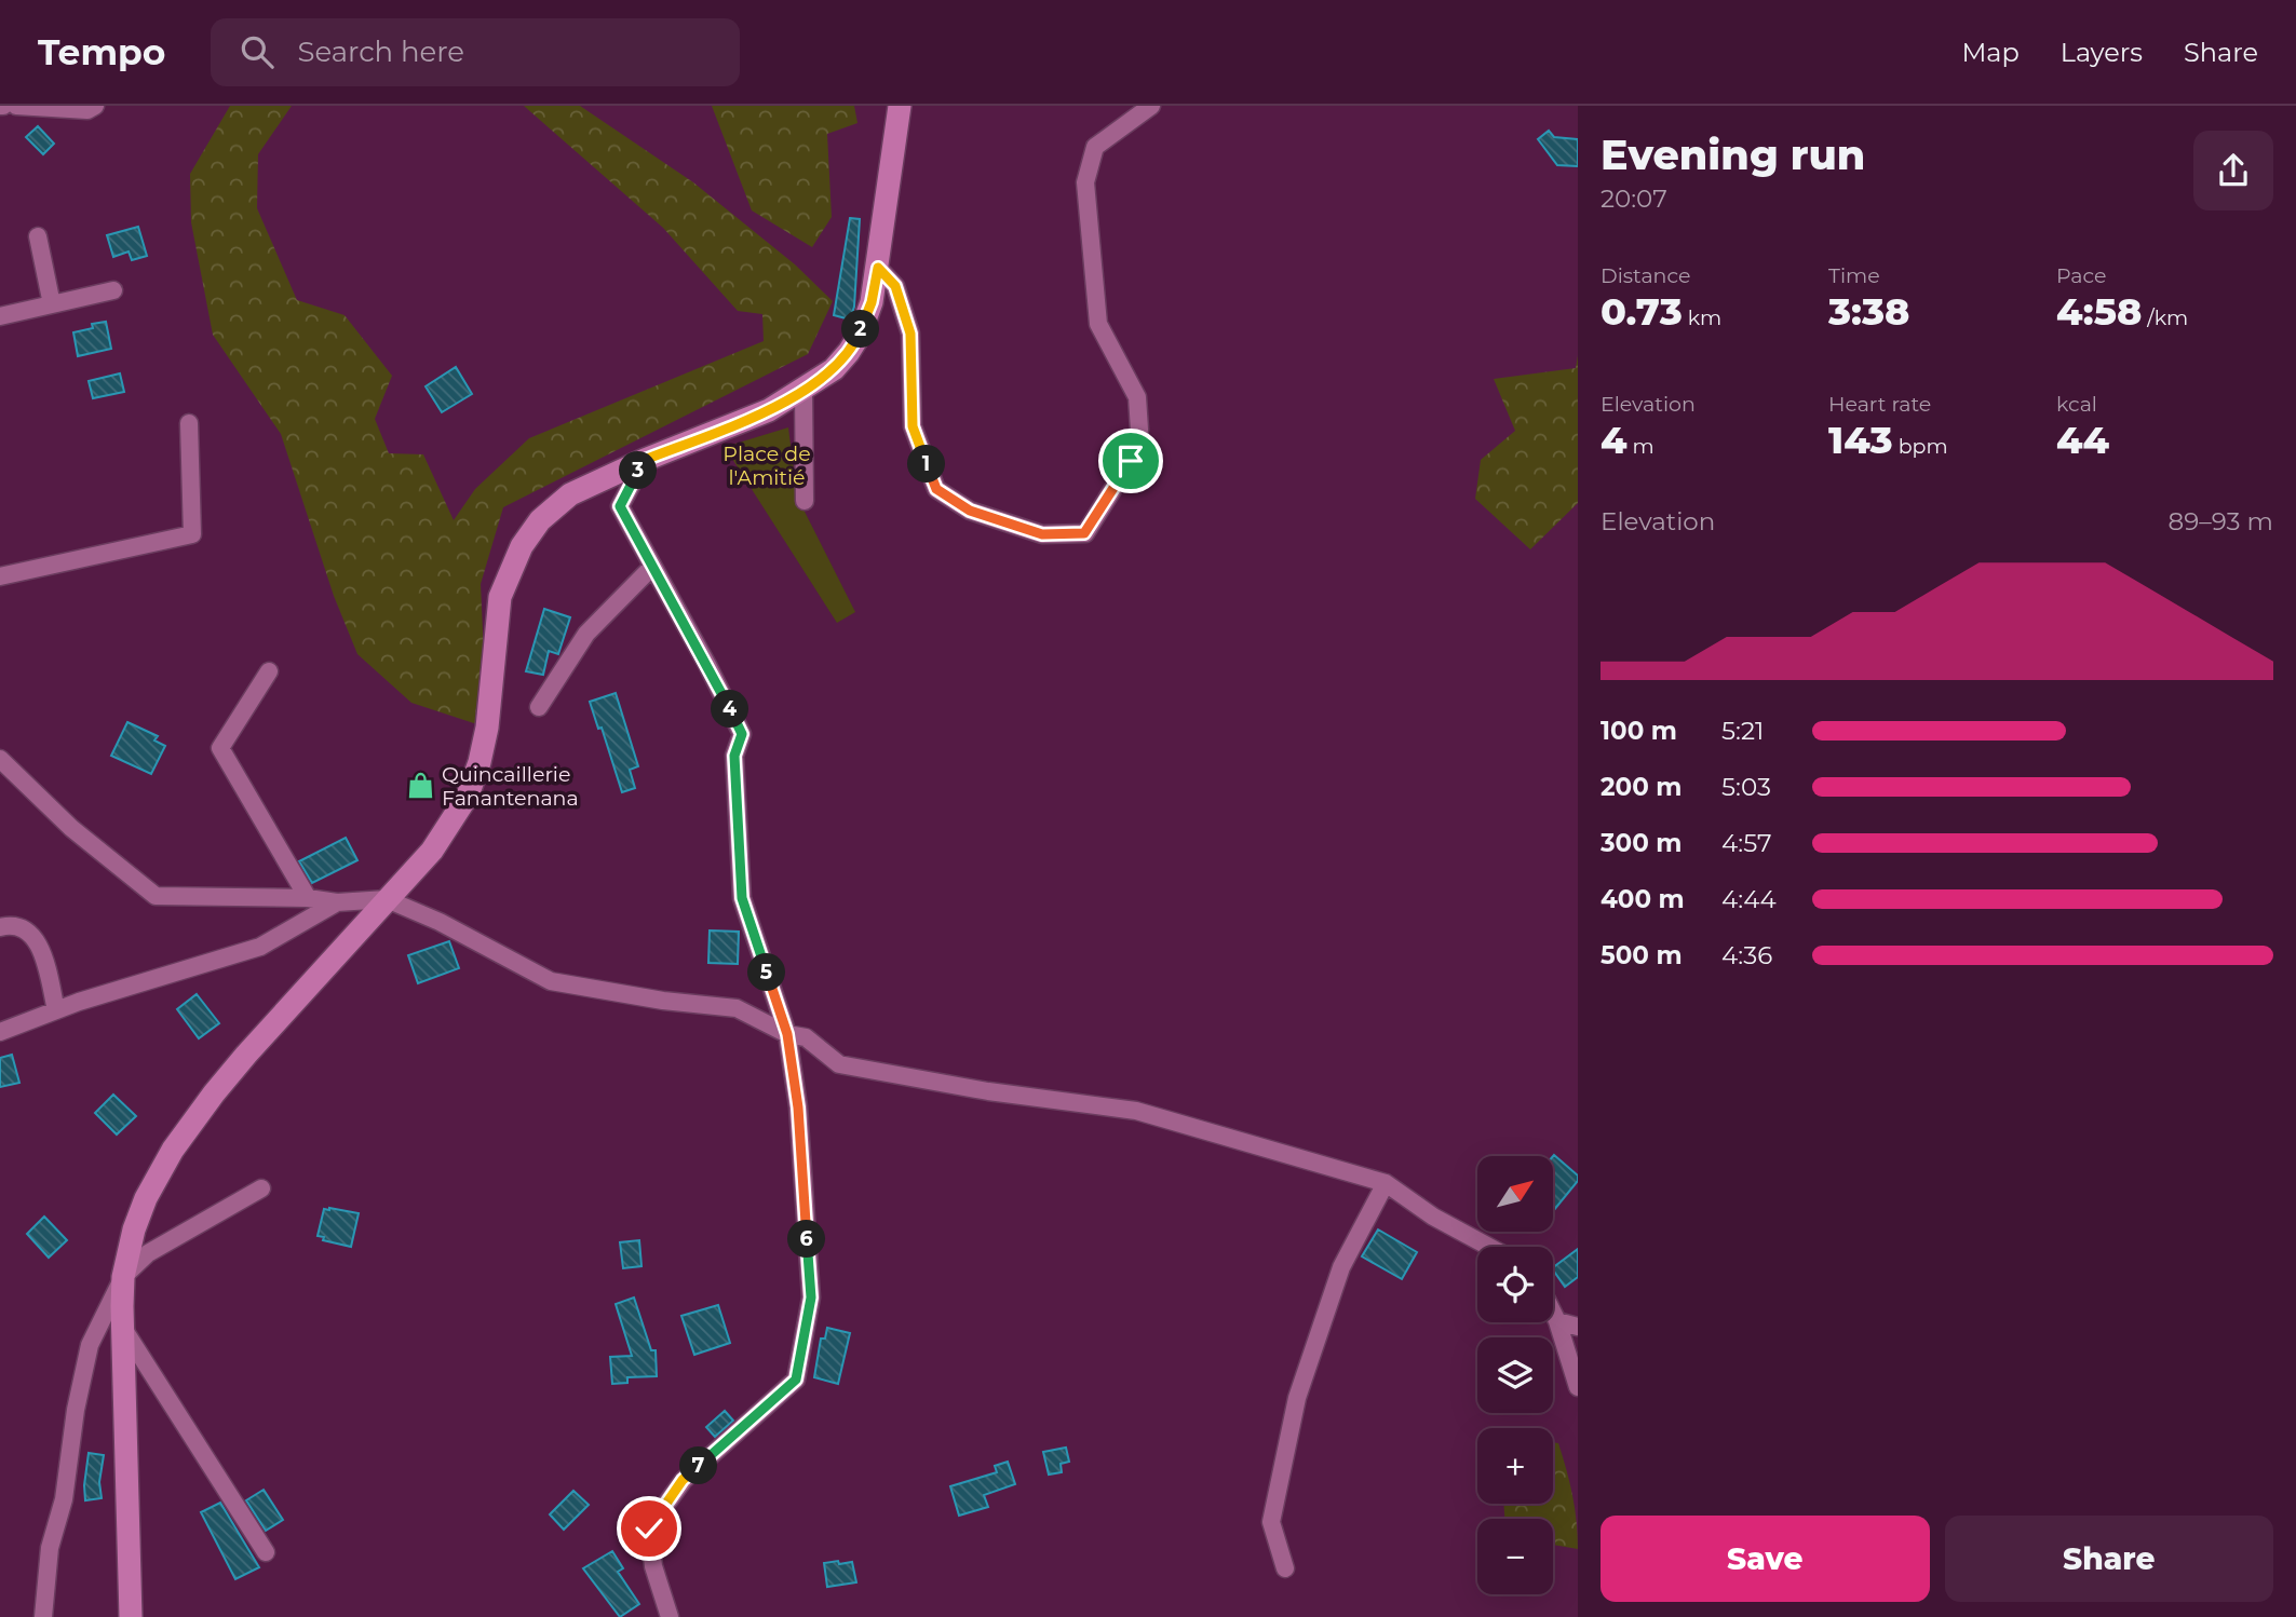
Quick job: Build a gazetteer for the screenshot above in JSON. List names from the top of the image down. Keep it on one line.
{"parks":["Place de l'Amitié"],"places":{"shop":["Quincaillerie Fanantenana"]},"north":"top right","page":{"header":"Tempo","search":"Search here","nav":["Map","Layers","Share"],"heading":["Evening run","20:07"],"stats":[["Distance","0.73 km"],["Time","3:38"],["Pace","4:58 /km"],["Elevation","4 m"],["Heart rate","143 bpm"],["kcal","44"]],"pins":["2","1","3","4","5","6","7"],"chart":["Elevation","89–93 m"],"list":[{"name":"100 m","note":"5:21"},{"name":"200 m","note":"5:03"},{"name":"300 m","note":"4:57"},{"name":"400 m","note":"4:44"},{"name":"500 m","note":"4:36"}],"map_buttons":["+","−"],"buttons":["Save","Share"]}}
